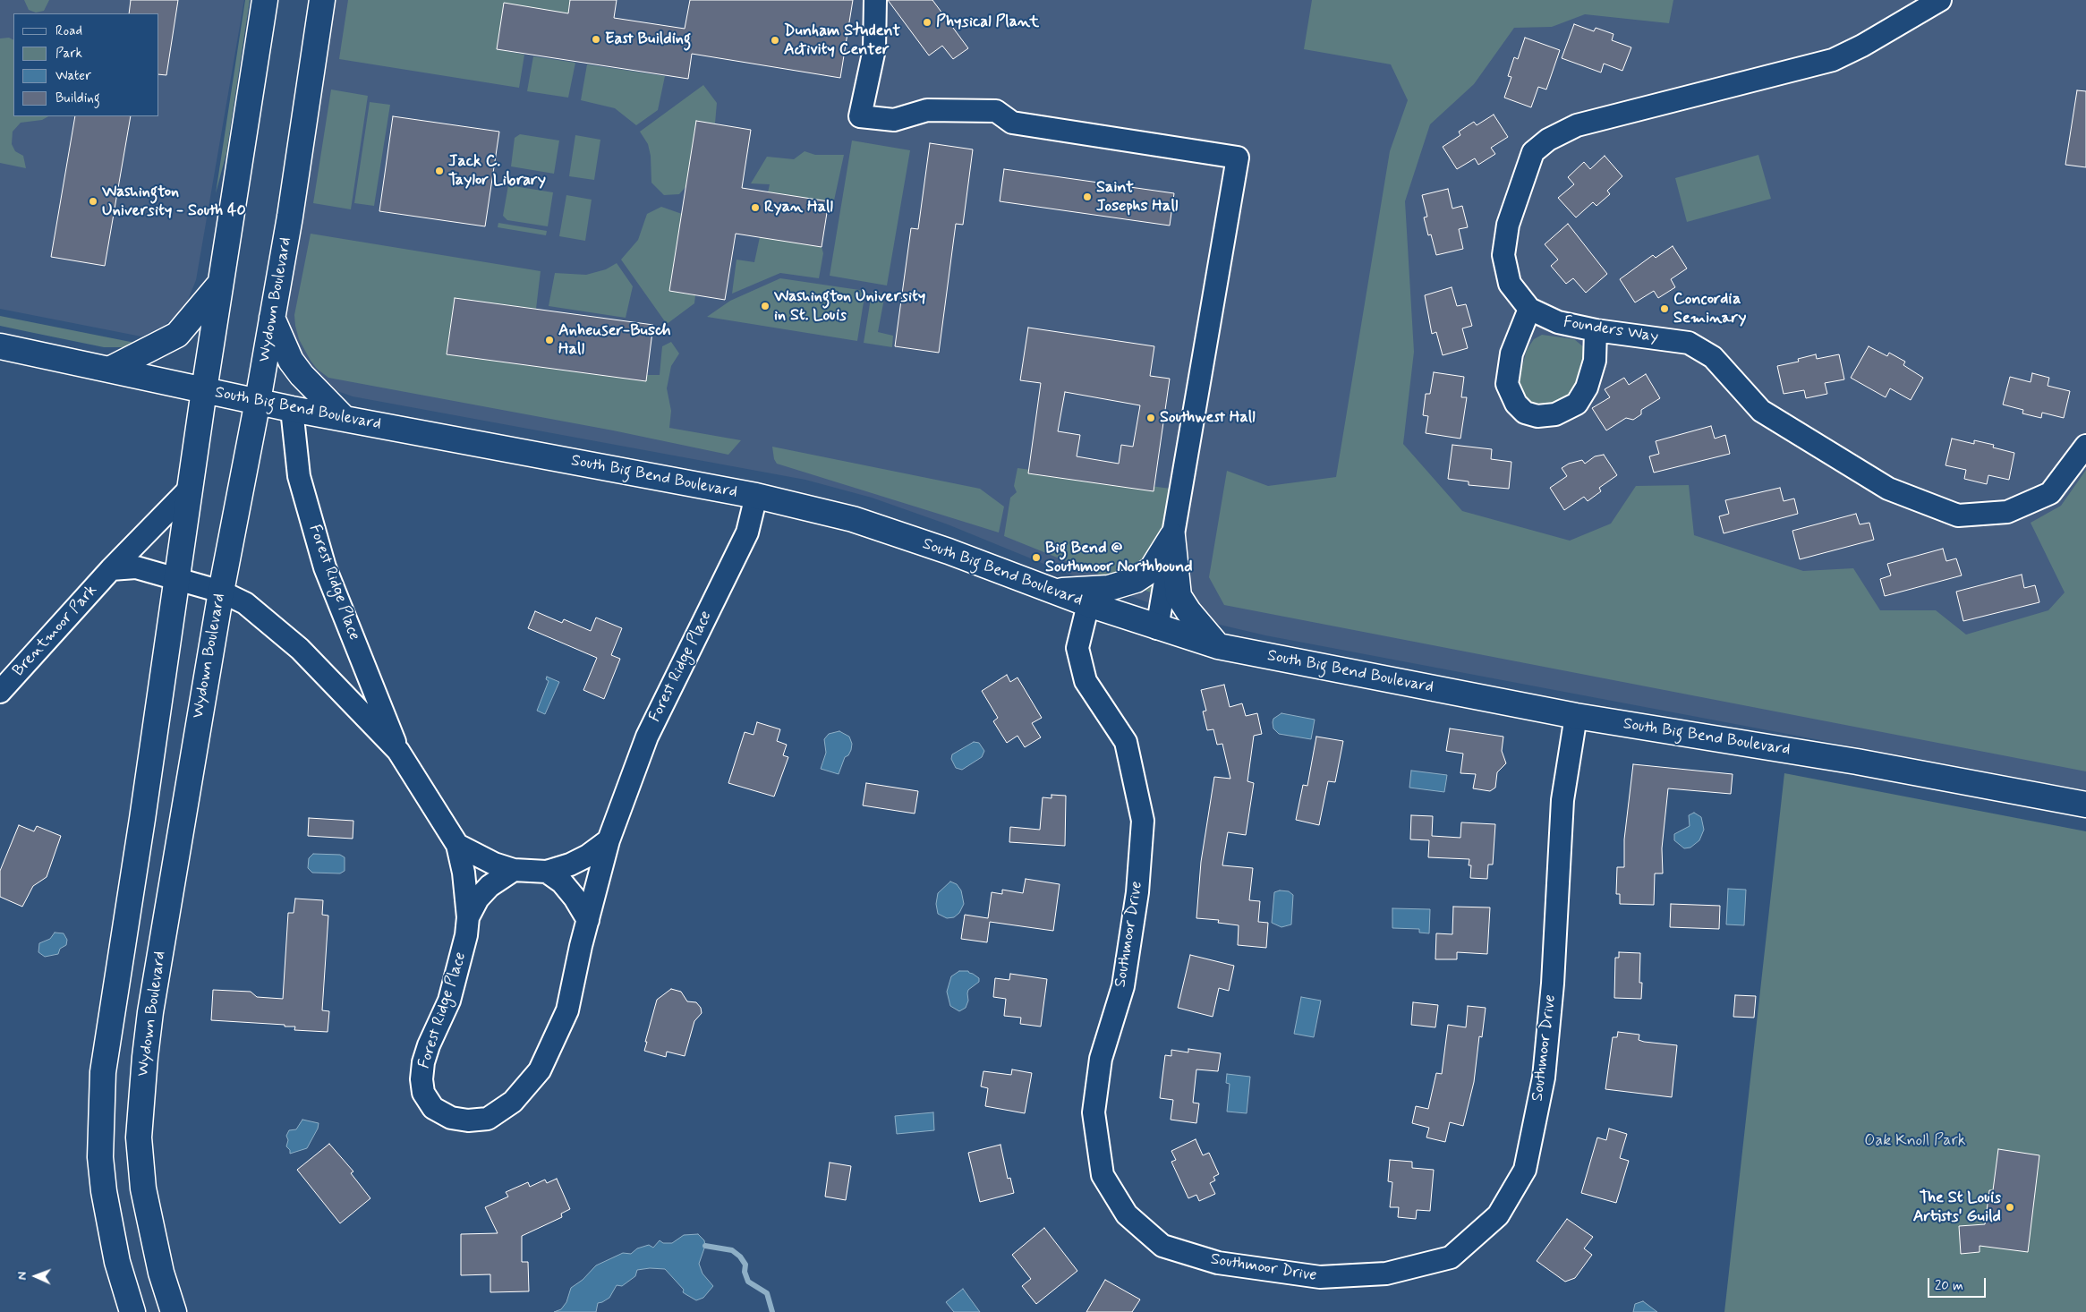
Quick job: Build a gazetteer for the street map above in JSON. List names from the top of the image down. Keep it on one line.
{"streets":{"main road":["Wydown Boulevard","South Big Bend Boulevard"],"street":["Founders Way","Forest Ridge Place","Brentmoor Park","Southmoor Drive"]},"crossings":[["Wydown Boulevard","South Big Bend Boulevard"],["Wydown Boulevard","Forest Ridge Place"],["South Big Bend Boulevard","Forest Ridge Place"],["South Big Bend Boulevard","Southmoor Drive"]],"parks":["Oak Knoll Park"],"places":["Physical Plant","East Building","Dunham Student Activity Center","Jack C. Taylor Library","Saint Josephs Hall","Washington University - South 40","Ryan Hall","Washington University in St. Louis","Concordia Seminary","Anheuser-Busch Hall","Southwest Hall","Big Bend @ Southmoor Northbound","The St Louis Artists' Guild"],"legend":["Road","Park","Water","Building"],"scale_bar":"20 m","north":"left"}
